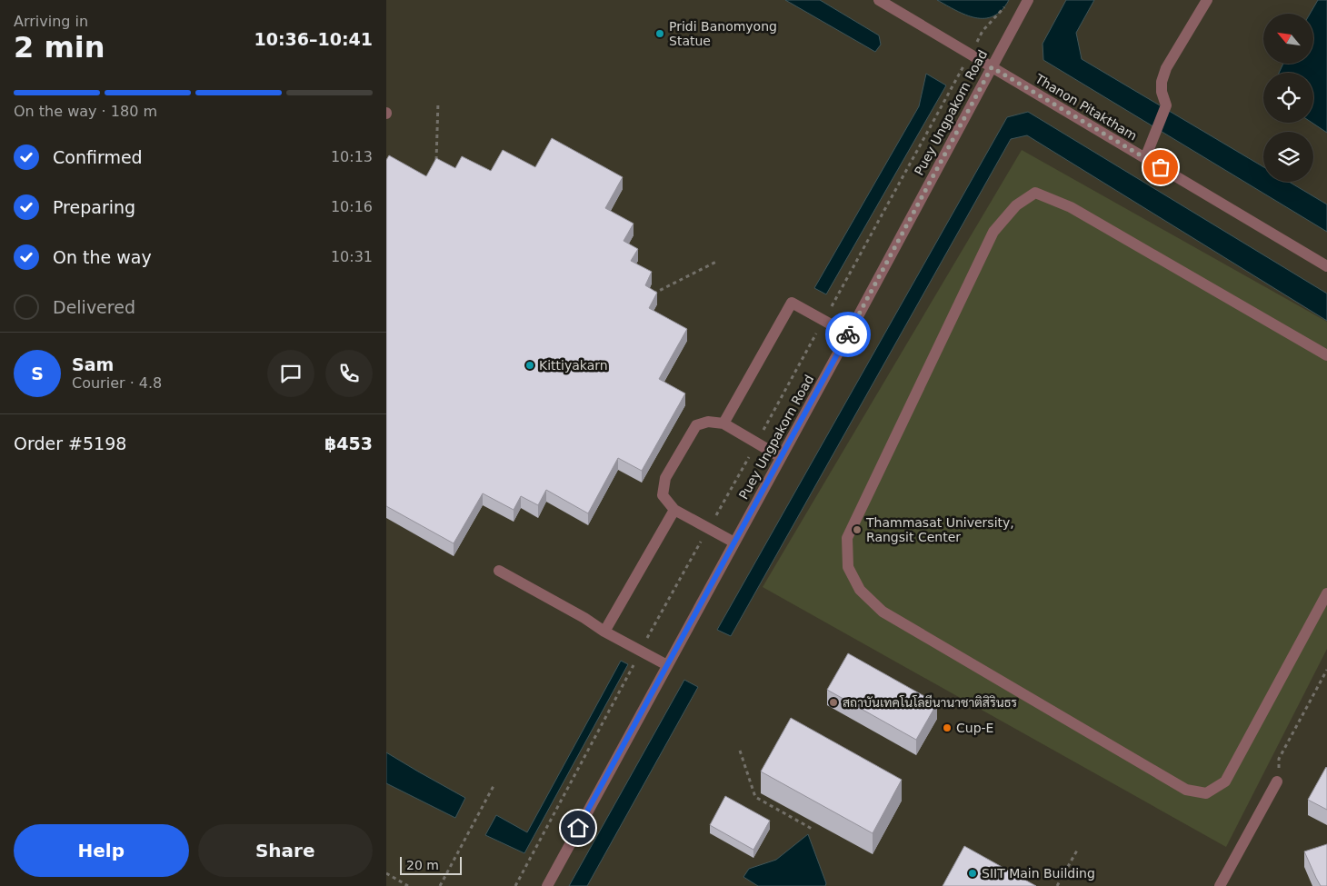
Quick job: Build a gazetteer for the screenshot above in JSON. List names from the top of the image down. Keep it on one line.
{"streets":{"street":["Thanon Pitaktham","Puey Ungpakorn Road"]},"crossings":[["Thanon Pitaktham","Puey Ungpakorn Road"]],"places":["Pridi Banomyong Statue","Kittiyakarn","Thammasat University, Rangsit Center","สถาบันเทคโนโลยีนานาชาติสิรินธร","Cup-E","SIIT Main Building"],"scale_bar":"20 m","north":"top left","page":{"heading":["2 min","Arriving in","10:36–10:41"],"panel":["Sam","Courier · 4.8","Order #5198","฿453"],"bar":"On the way · 180 m","list":[["Confirmed","10:13"],["Preparing","10:16"],["On the way","10:31"],"Delivered"],"round":"S","buttons":["Help","Share"],"scale":"20 m"}}
